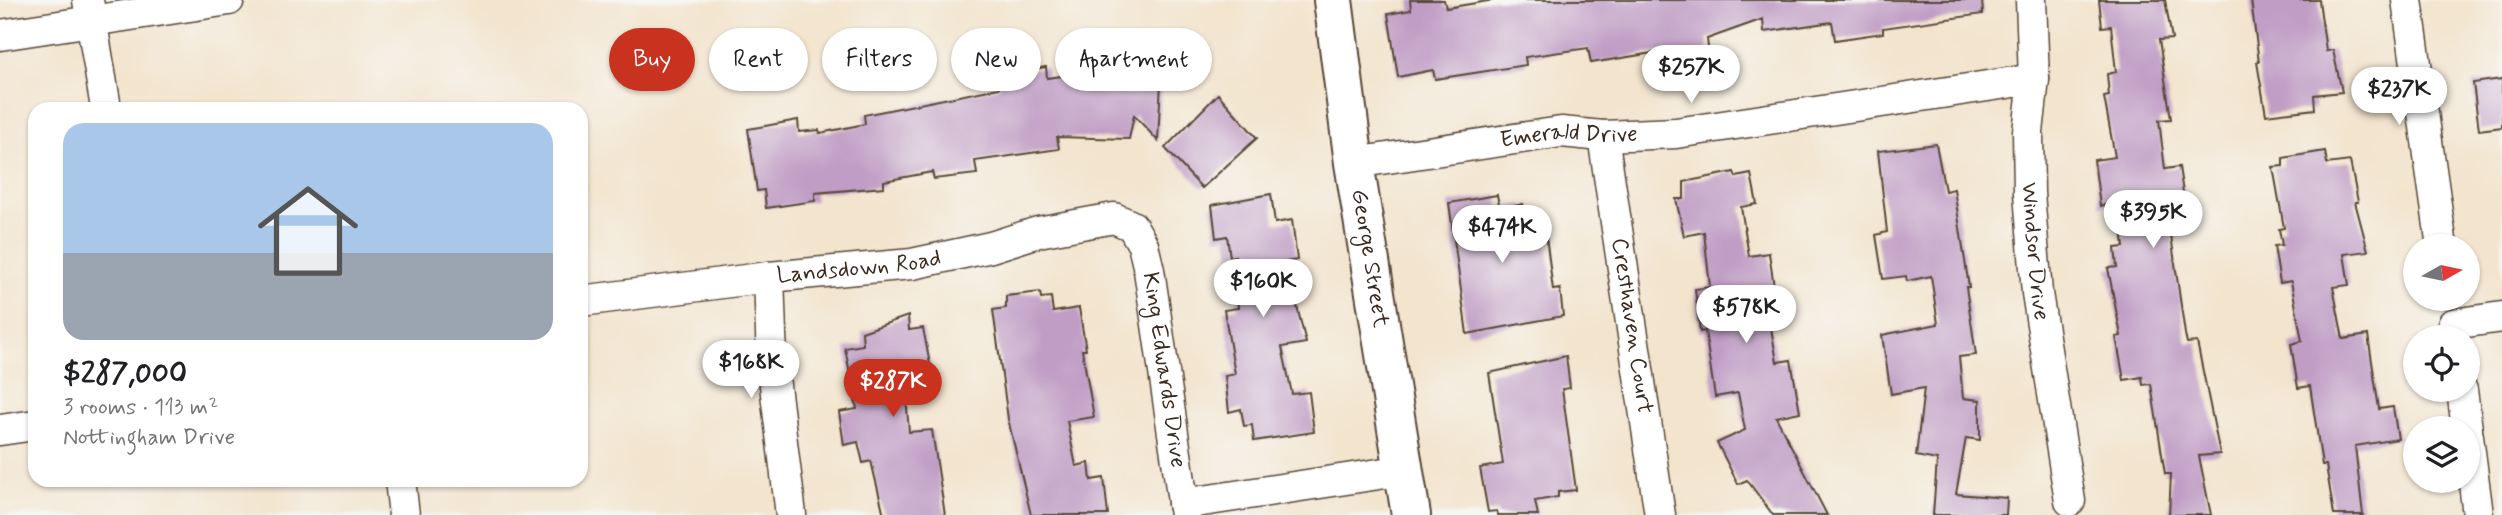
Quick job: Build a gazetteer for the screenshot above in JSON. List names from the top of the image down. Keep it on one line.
{"streets":{"street":["Emerald Drive","Windsor Drive","George Street","Landsdown Road","Cresthaven Court","King Edwards Drive"]},"crossings":[["Emerald Drive","Windsor Drive"],["Emerald Drive","George Street"],["Emerald Drive","Cresthaven Court"],["Landsdown Road","King Edwards Drive"]],"north":"right","page":{"chip":["Buy","Rent","Filters","New","Apartment"],"price":["$257K","$237K","$395K","$474K","$160K","$578K","$168K","$287K"],"list":[{"name":"$287,000","note":"3 rooms · 113 m² · Nottingham Drive"}]}}
